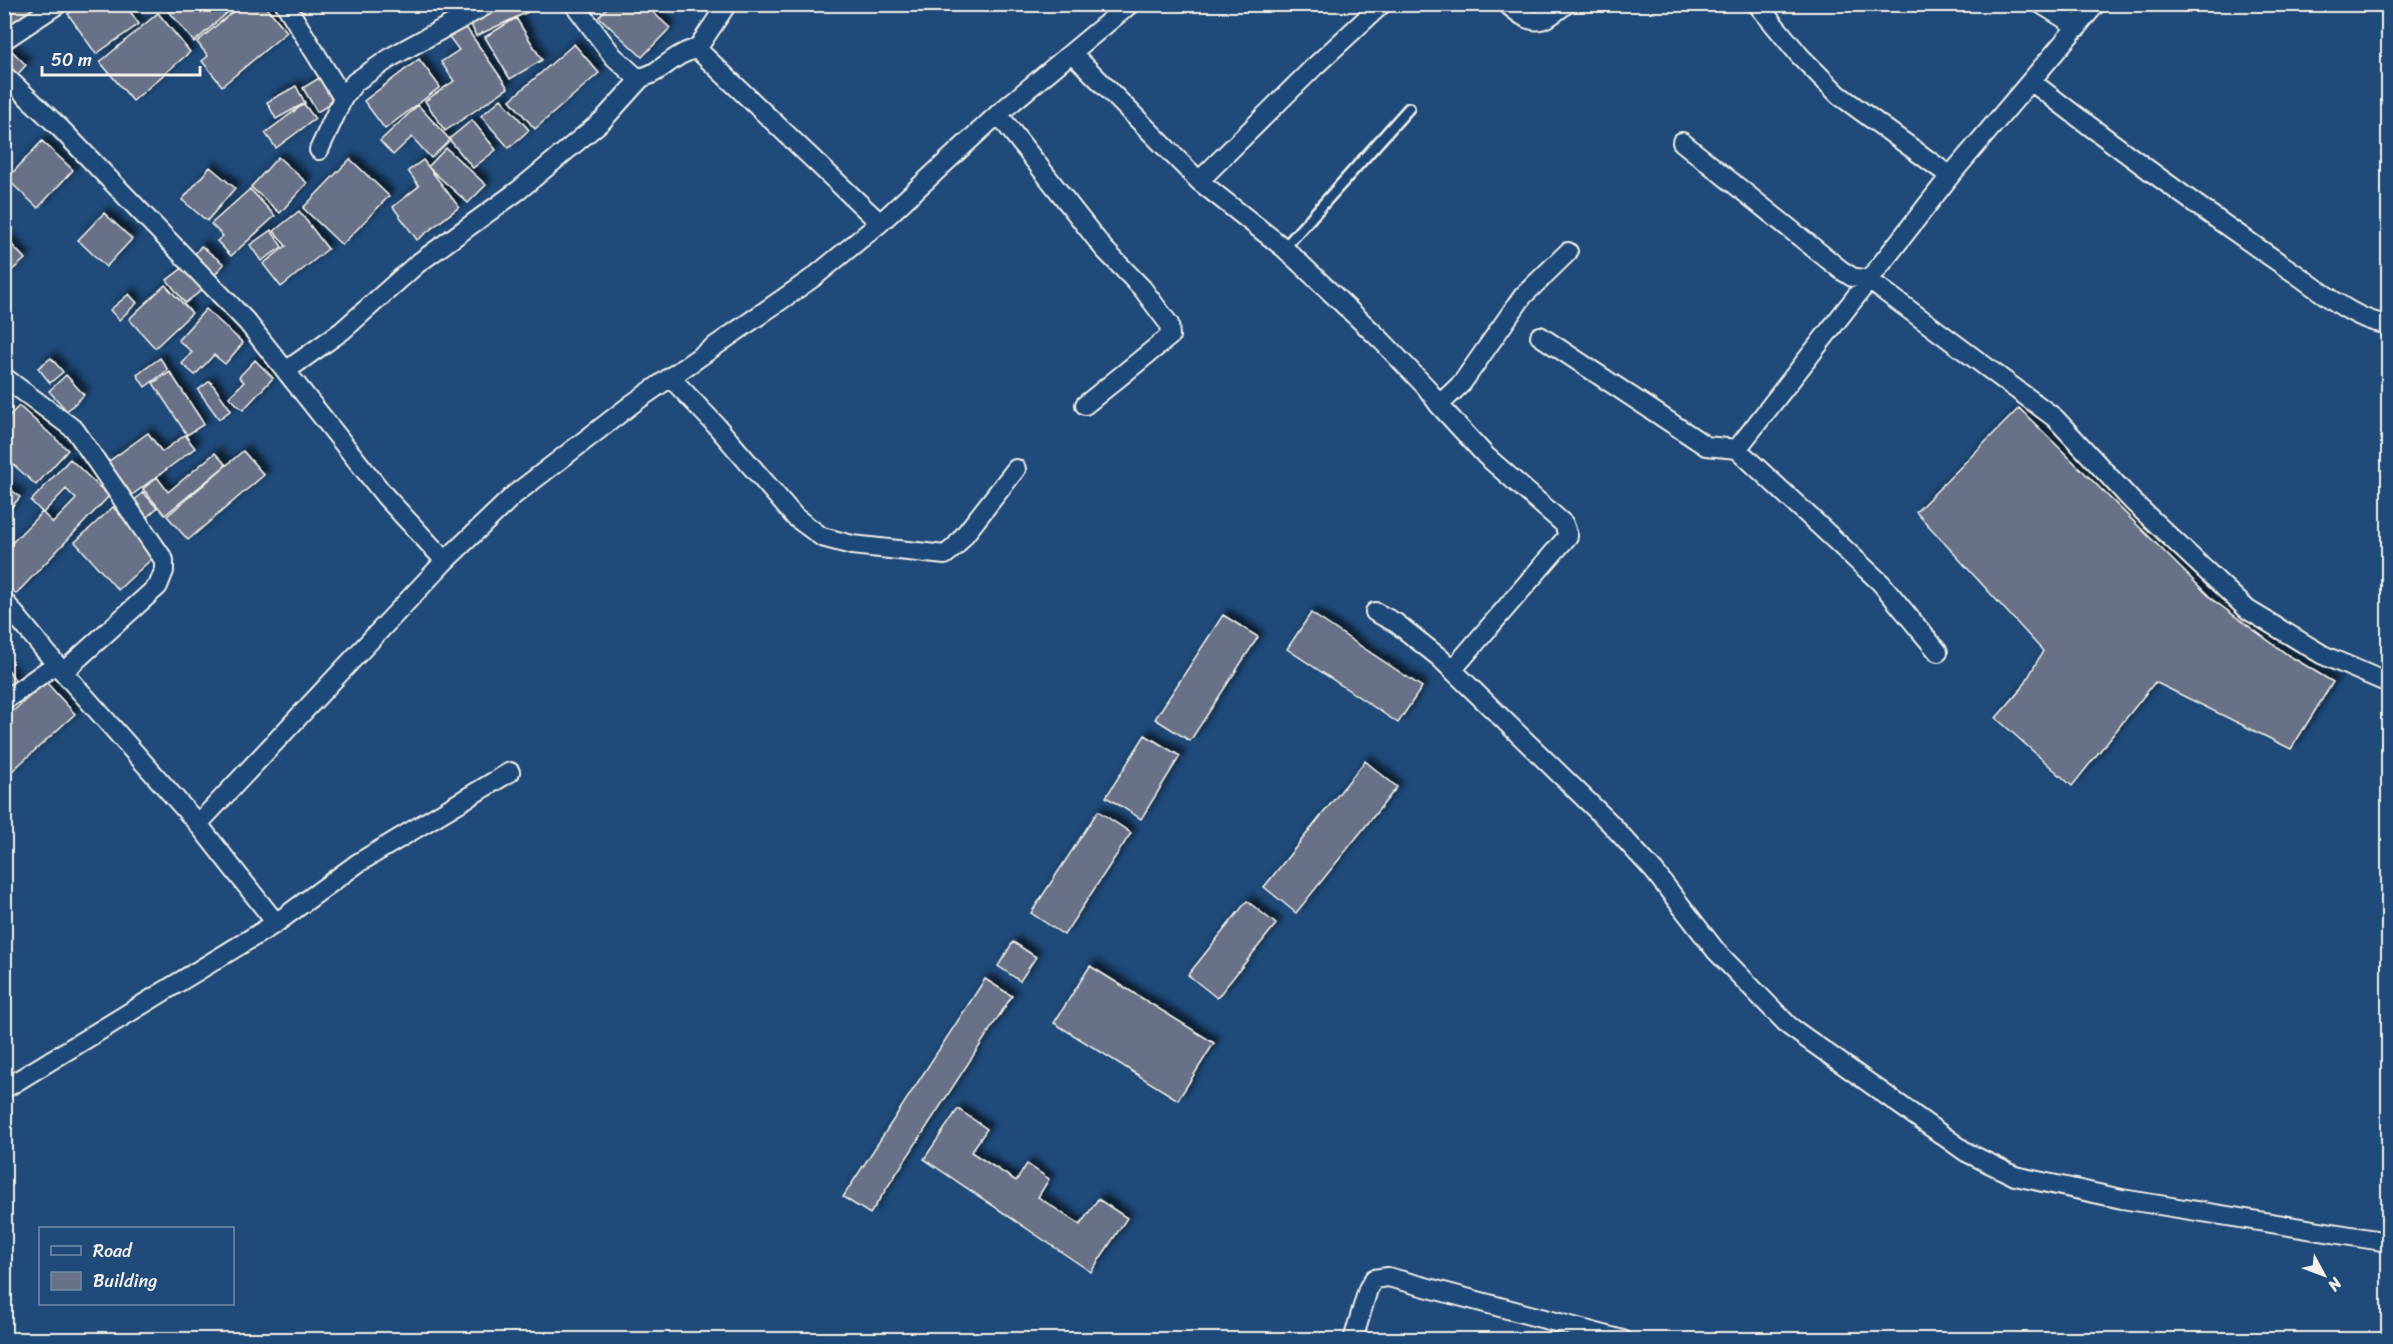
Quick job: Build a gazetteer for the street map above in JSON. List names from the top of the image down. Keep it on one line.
{"legend":["Road","Building"],"scale_bar":"50 m","north":"bottom right"}
